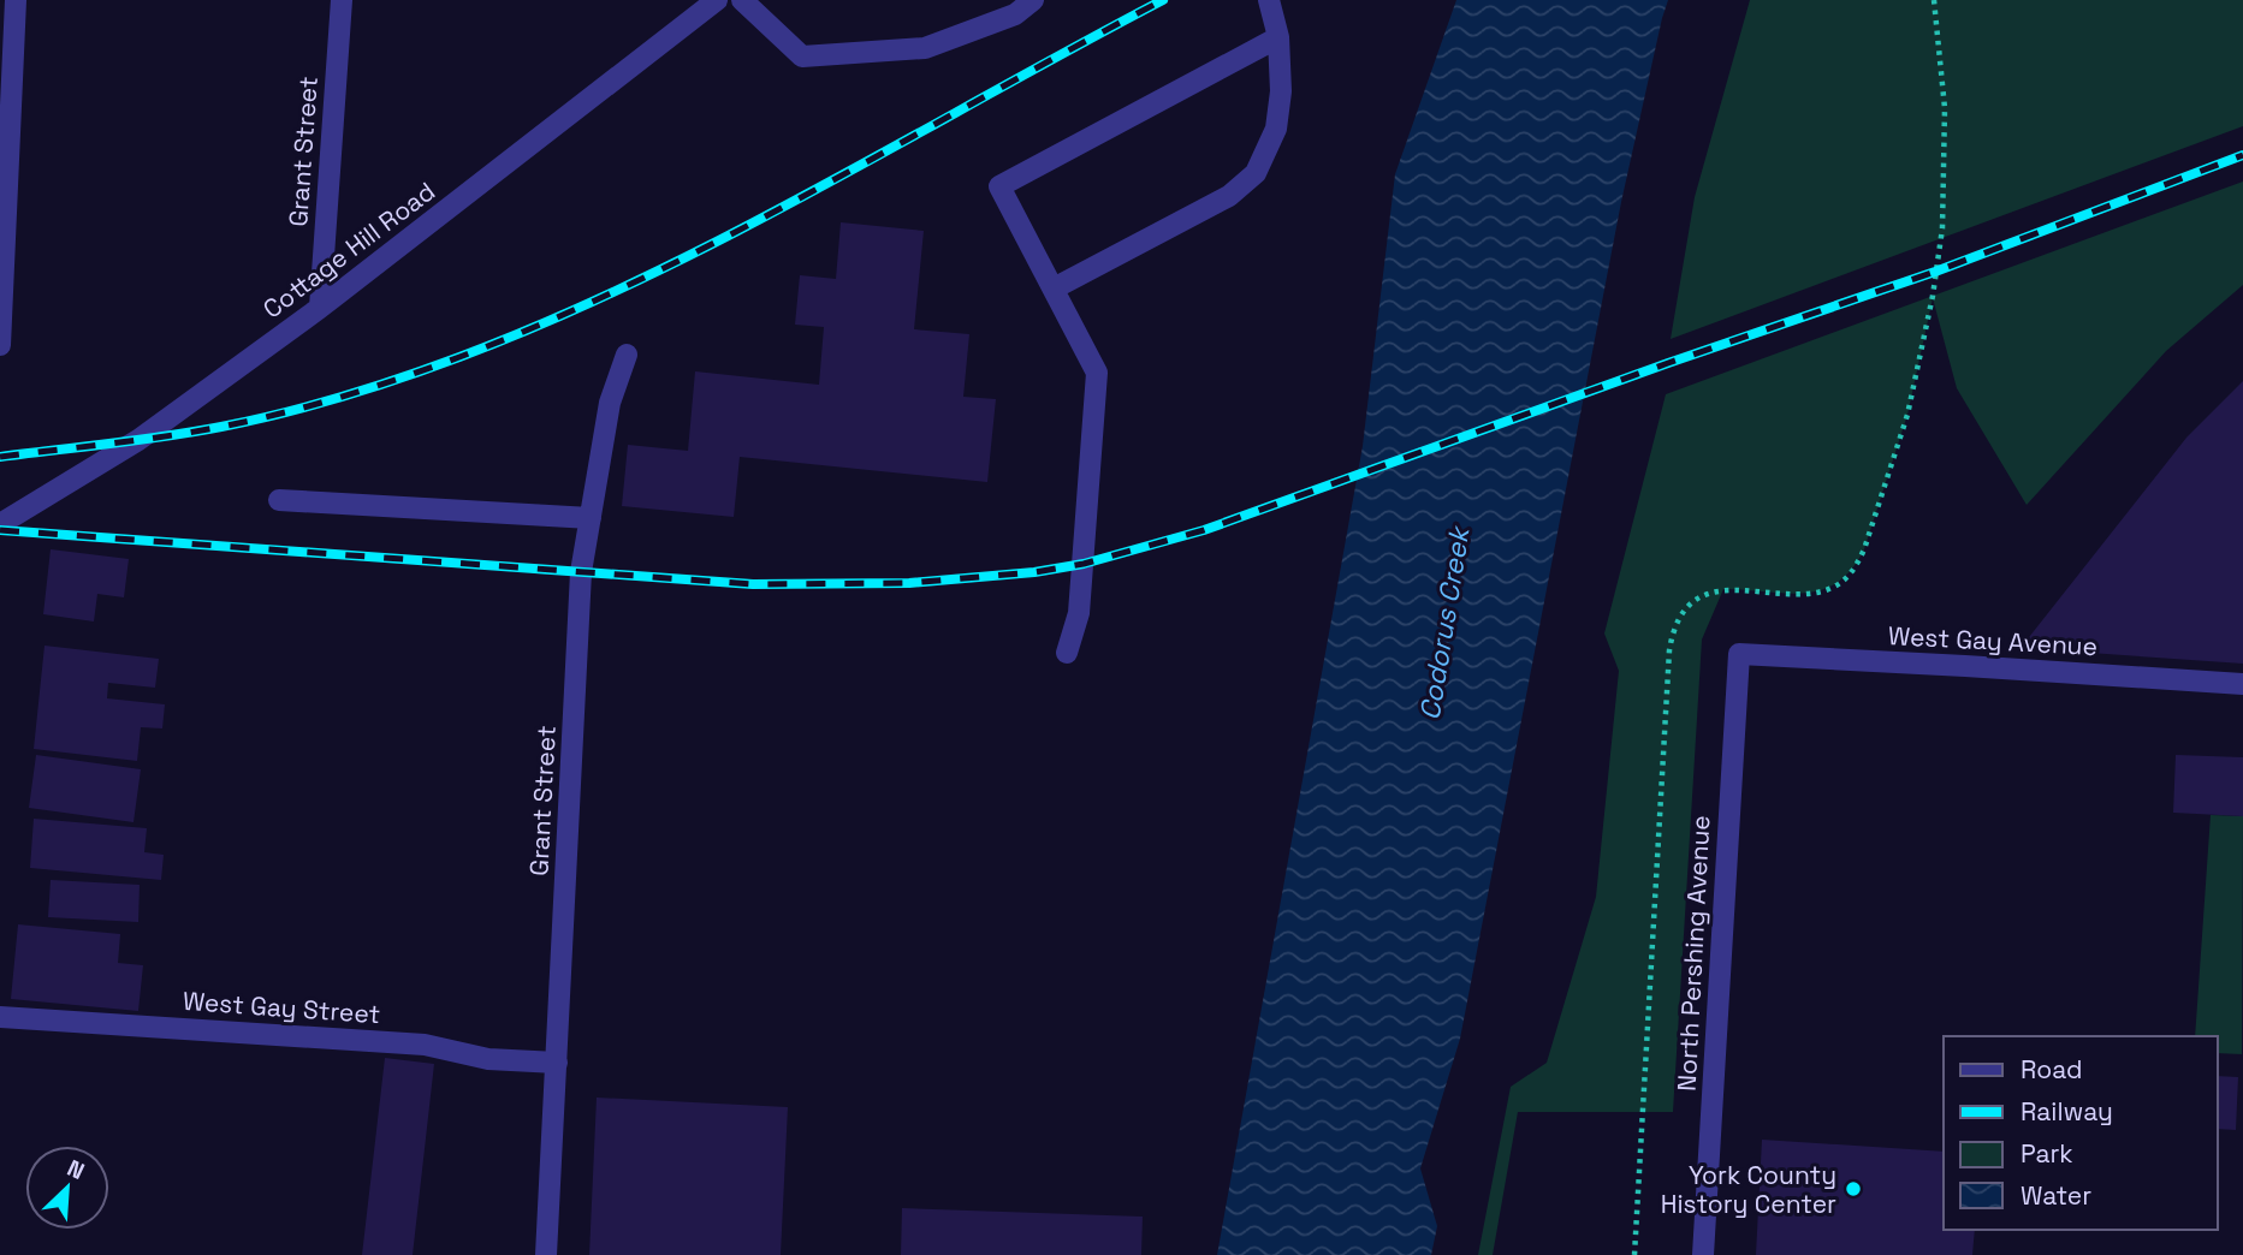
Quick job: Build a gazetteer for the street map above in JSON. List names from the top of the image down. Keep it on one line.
{"streets":{"street":["Grant Street","Cottage Hill Road","West Gay Avenue","North Pershing Avenue","West Gay Street"]},"crossings":[["Grant Street","Cottage Hill Road"],["Grant Street","West Gay Street"],["West Gay Avenue","North Pershing Avenue"]],"water":["Codorus Creek"],"places":["York County History Center"],"legend":["Road","Railway","Park","Water"],"north":"top right"}
